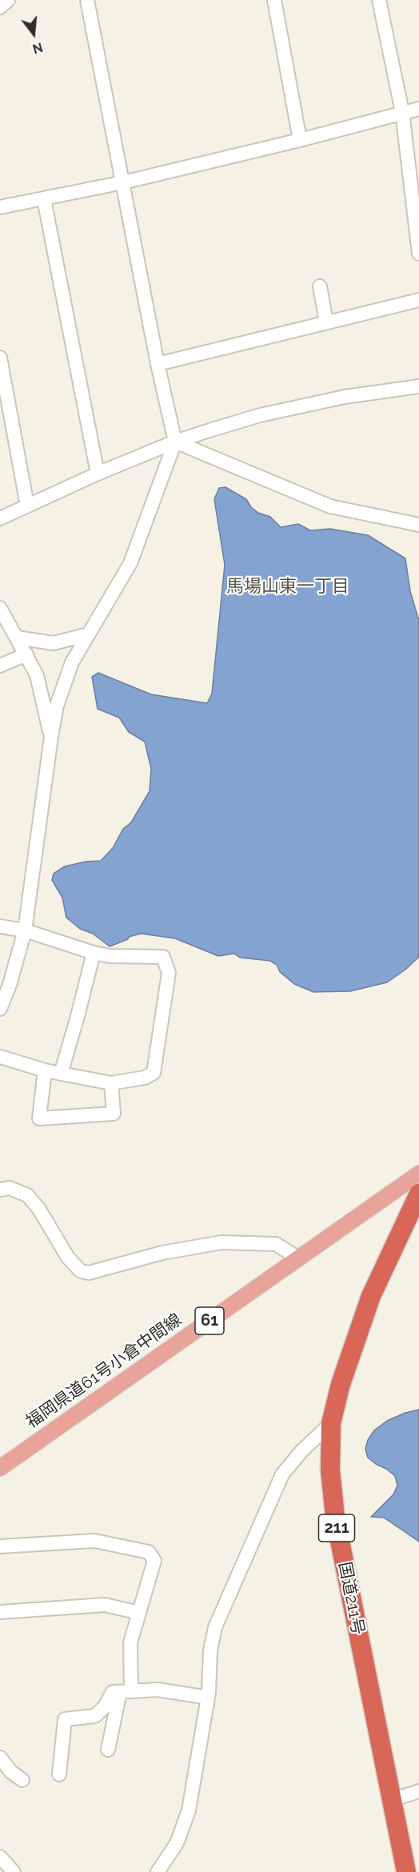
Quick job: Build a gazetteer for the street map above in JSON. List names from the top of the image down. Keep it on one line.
{"streets":{"highway":["211","国道211号"],"main road":["61","福岡県道61号小倉中間線"]},"districts":["馬場山東一丁目"],"north":"bottom"}
